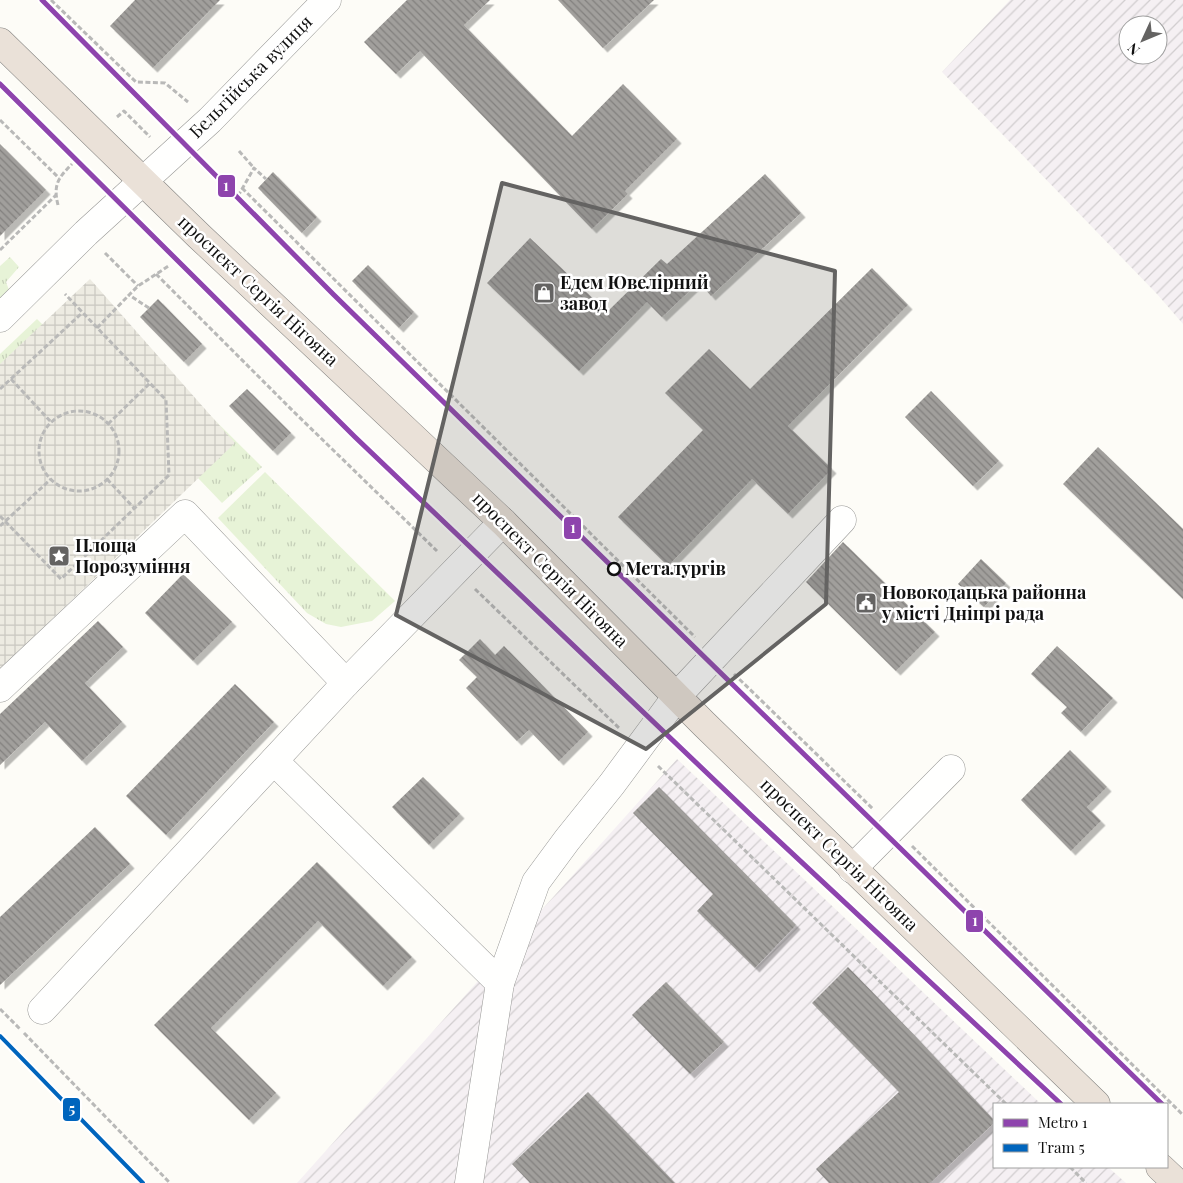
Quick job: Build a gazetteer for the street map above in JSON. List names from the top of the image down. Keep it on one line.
{"streets":{"highway":["проспект Сергія Нігояна"],"street":["Бельгійська вулиця"]},"crossings":[["Бельгійська вулиця","проспект Сергія Нігояна"]],"places":{"shop":["Едем Ювелірний завод"],"place":["Площа Порозуміння"],"other":["Металургів"],"public building":["Новокодацька районна у місті Дніпрі рада"]},"lines":["metro line 1","tram line 5"],"legend":["Metro 1","Tram 5"],"north":"bottom left"}
